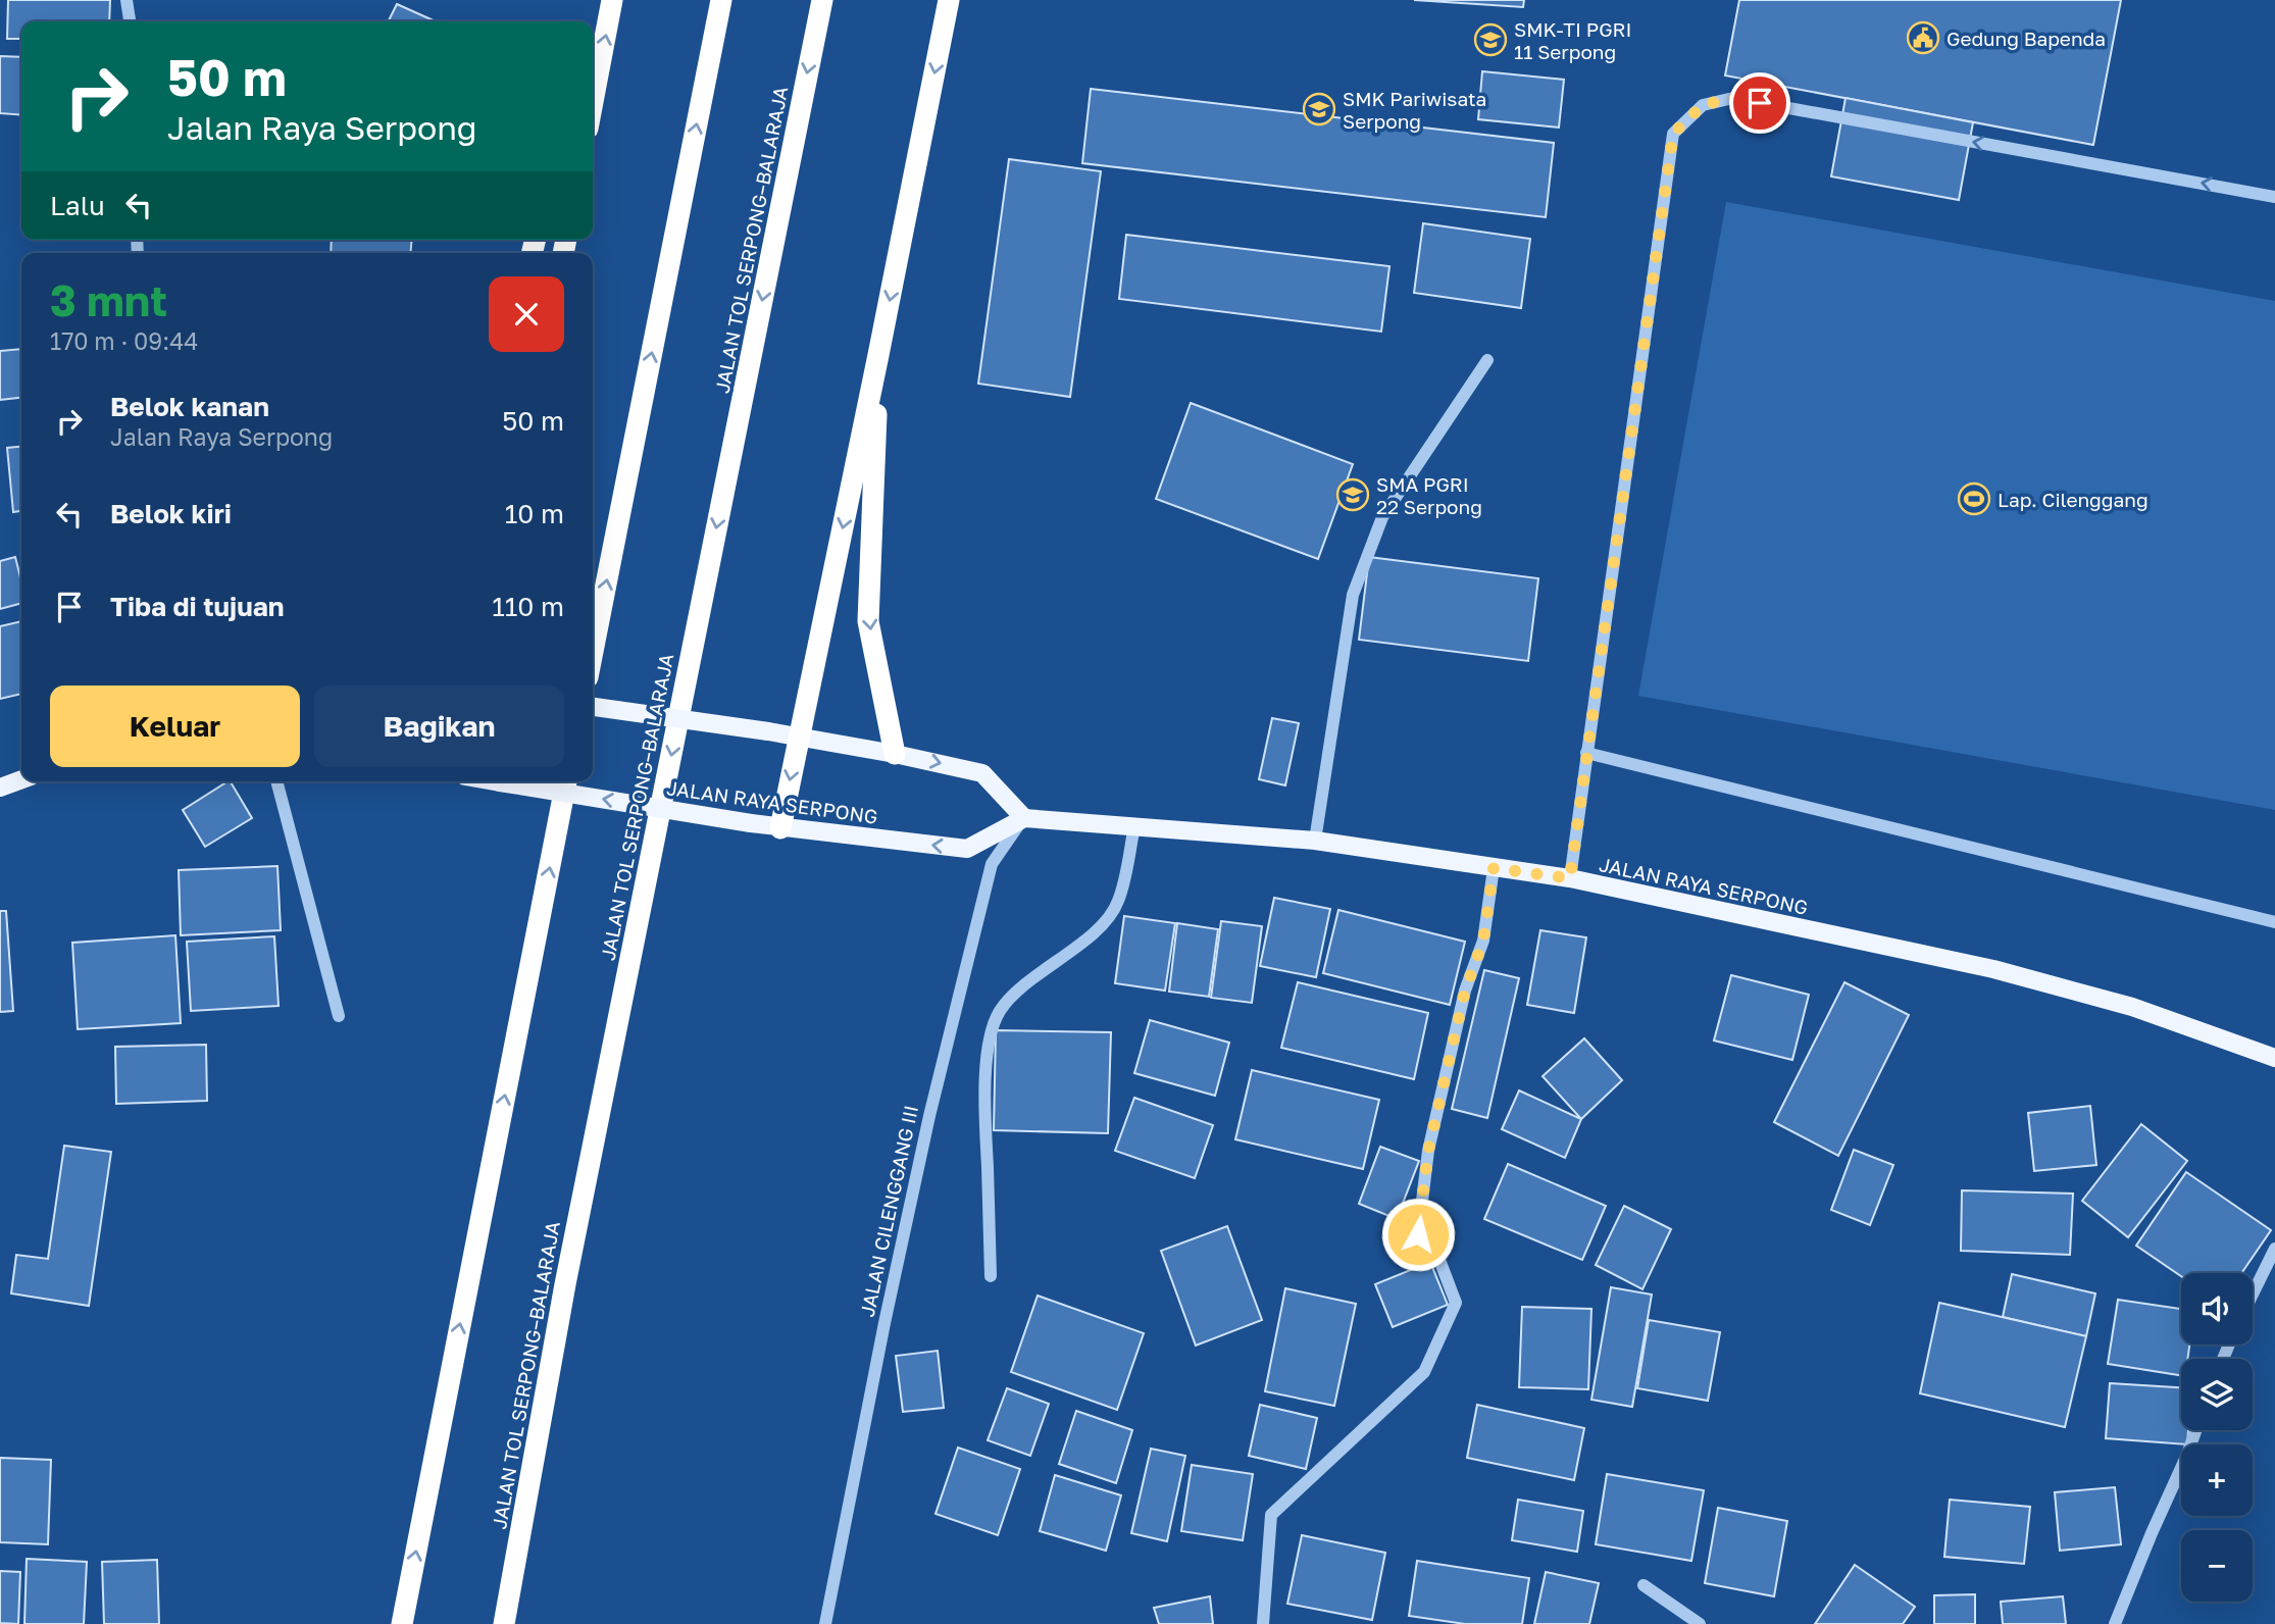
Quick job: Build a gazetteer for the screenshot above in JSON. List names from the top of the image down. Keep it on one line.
{"streets":{"highway":["JALAN TOL SERPONG–BALARAJA"],"main road":["JALAN RAYA SERPONG"],"street":["JALAN CILENGGANG III"]},"crossings":[["JALAN RAYA SERPONG","JALAN CILENGGANG III"]],"places":{"public building":["Gedung Bapenda"],"school or university":["SMK-TI PGRI 11 Serpong","SMK Pariwisata Serpong","SMA PGRI 22 Serpong"],"sports":["Lap. Cilenggang"]},"page":{"turn":["50 m","Jalan Raya Serpong"],"then":"Lalu","heading":["3 mnt","170 m · 09:44"],"list":[{"name":"Belok kanan","note":"Jalan Raya Serpong","value":"50 m"},{"name":"Belok kiri","value":"10 m"},{"name":"Tiba di tujuan","value":"110 m"}],"buttons":["Keluar","Bagikan"],"map_buttons":["+","−"]}}
